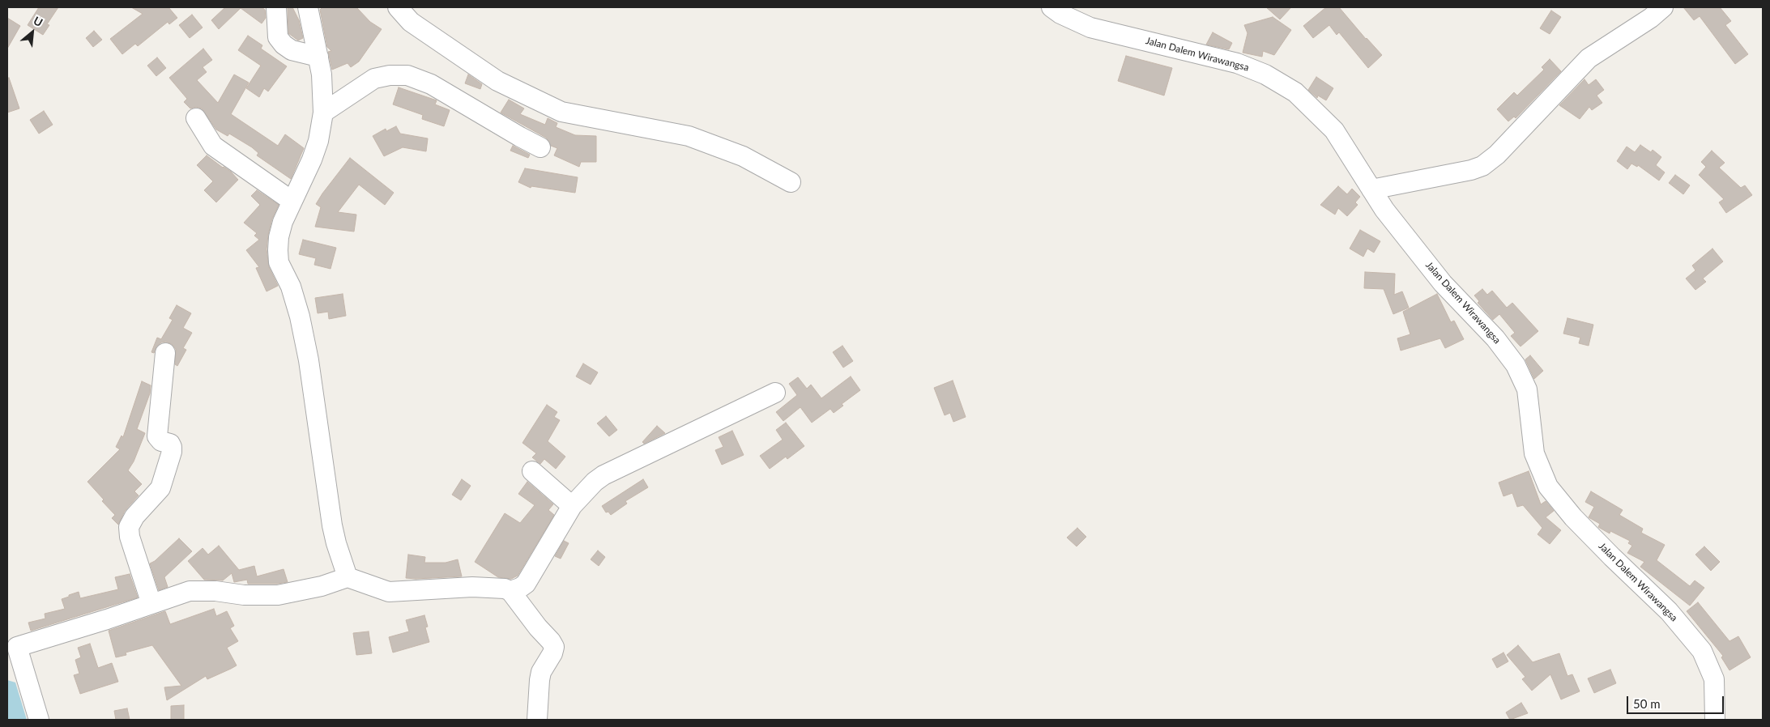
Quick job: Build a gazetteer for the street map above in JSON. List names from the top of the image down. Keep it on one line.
{"streets":{"street":["Jalan Dalem Wirawangsa"]},"scale_bar":"50 m","north":"top right"}
